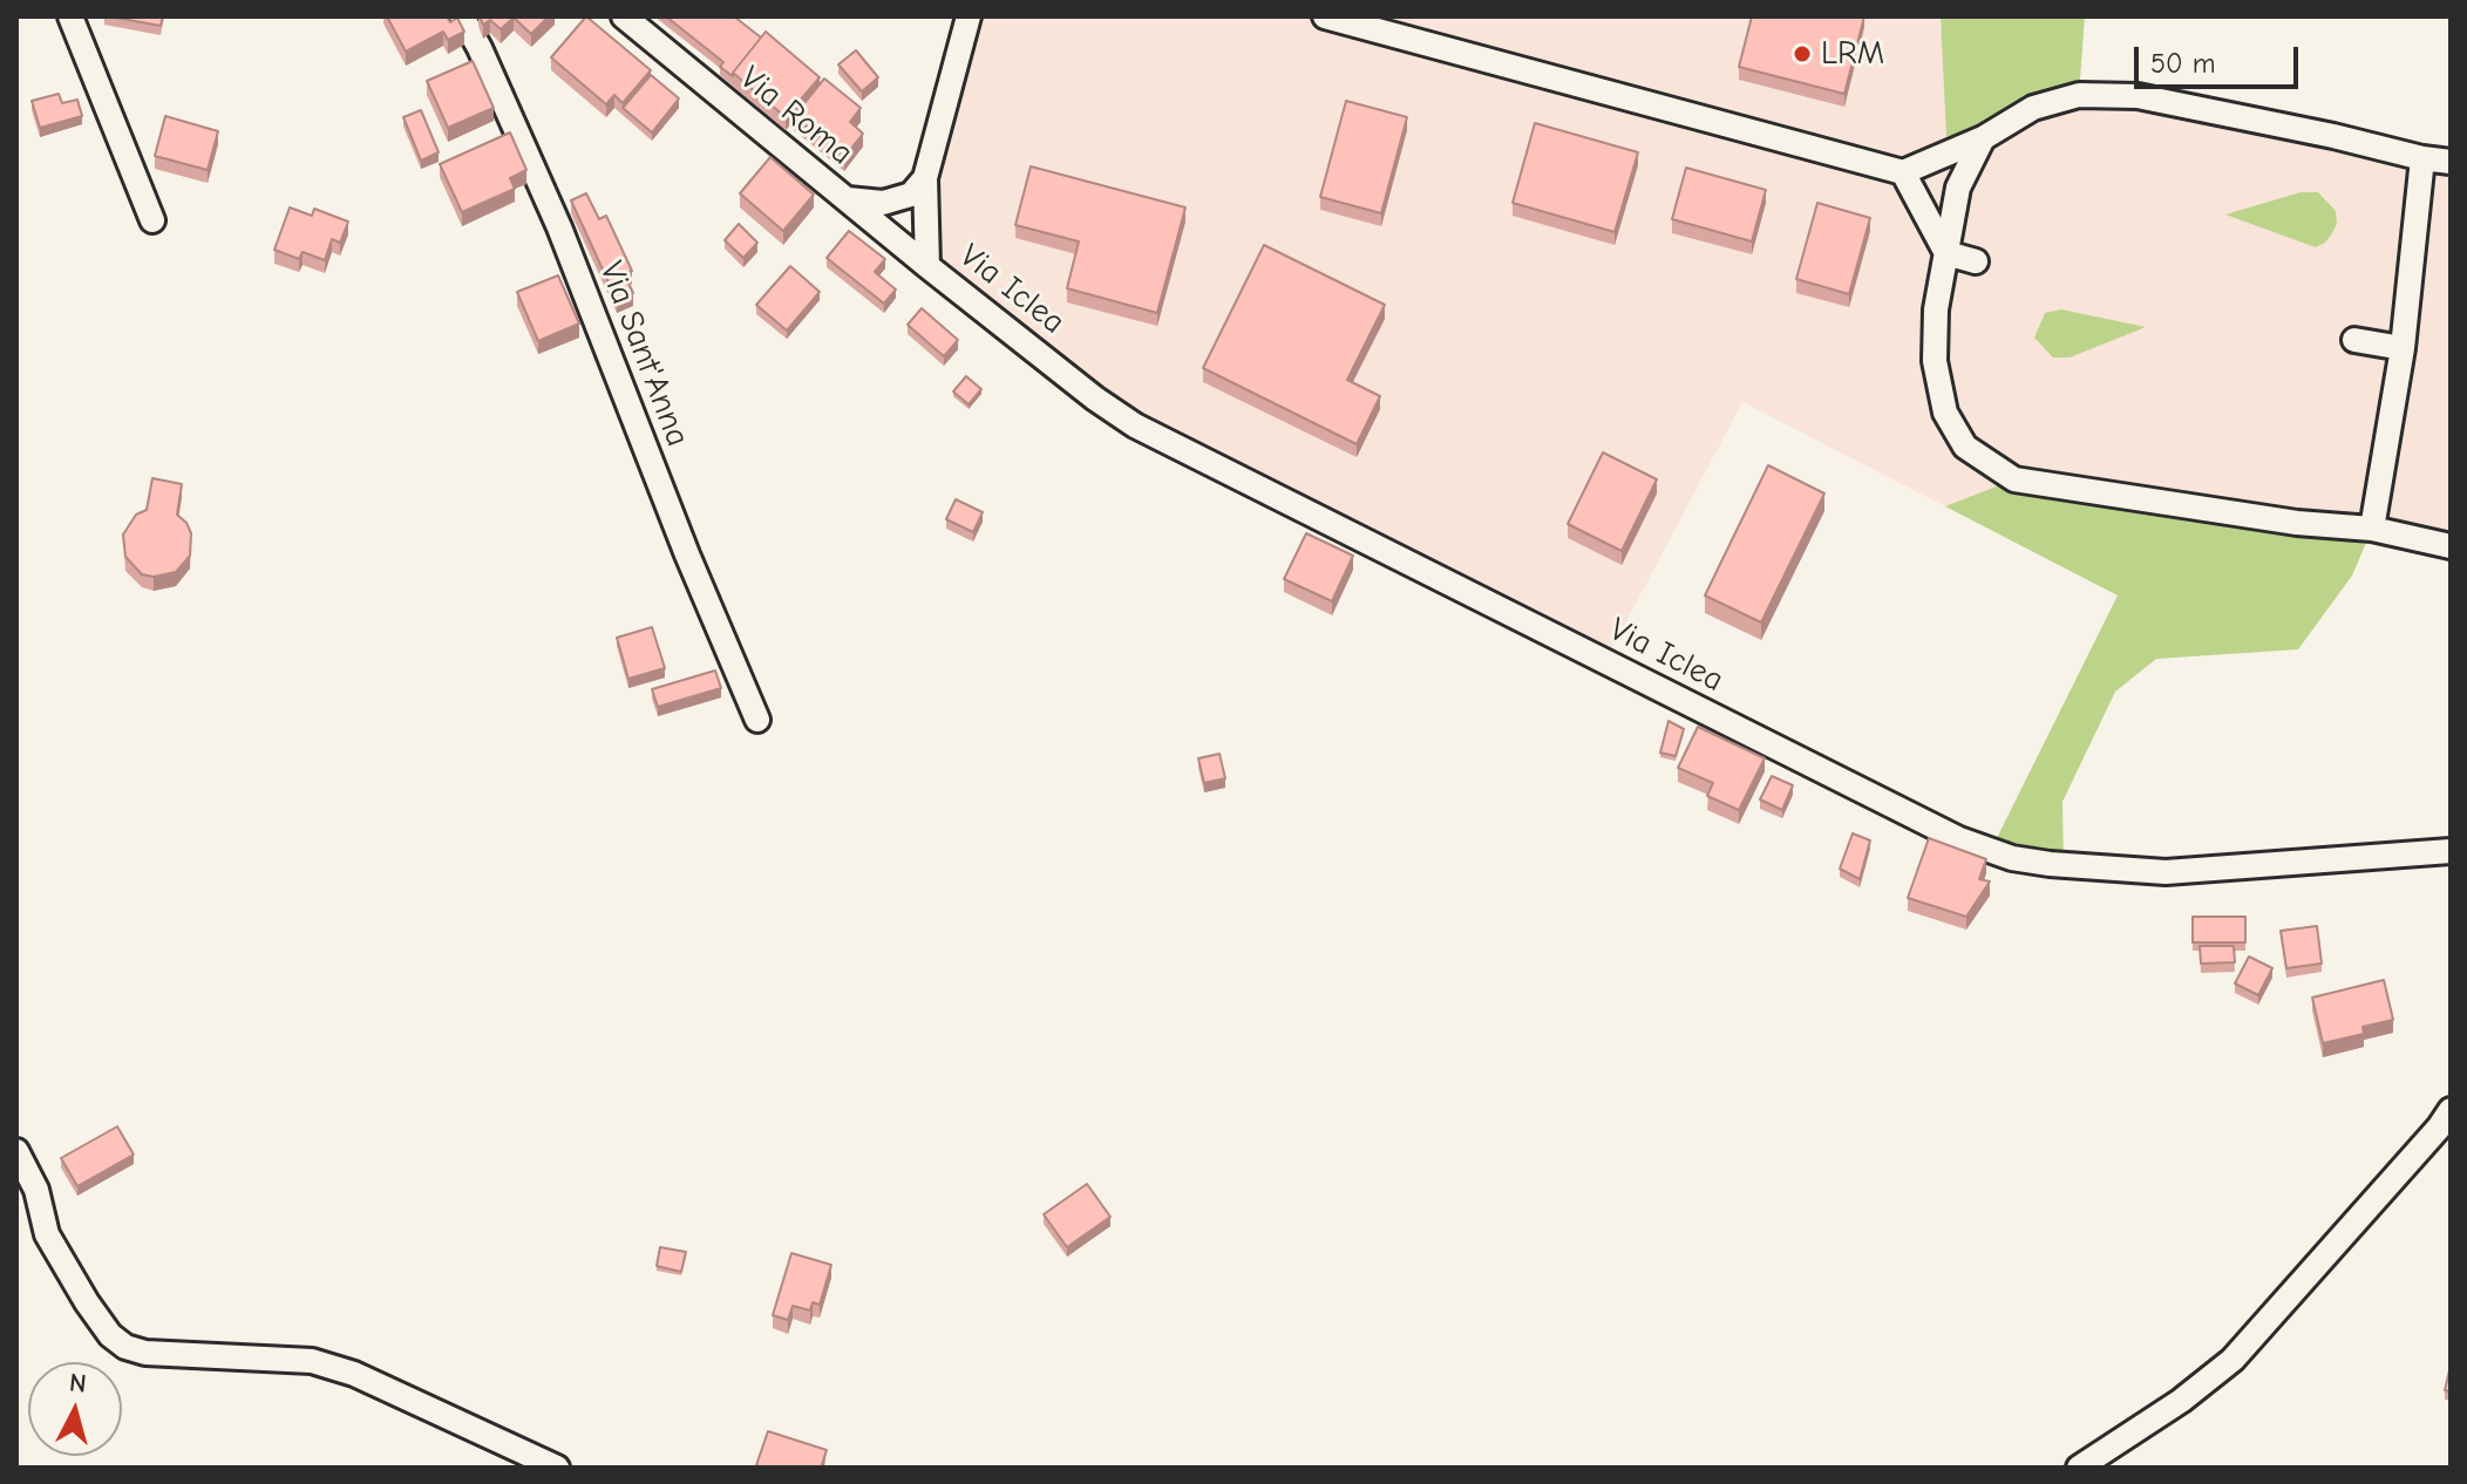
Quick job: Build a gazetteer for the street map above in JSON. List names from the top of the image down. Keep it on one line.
{"streets":{"street":["Via Roma","Via Iclea","Via Sant'Anna"]},"crossings":[["Via Roma","Via Iclea"]],"places":["LRM"],"scale_bar":"50 m","north":"top"}
